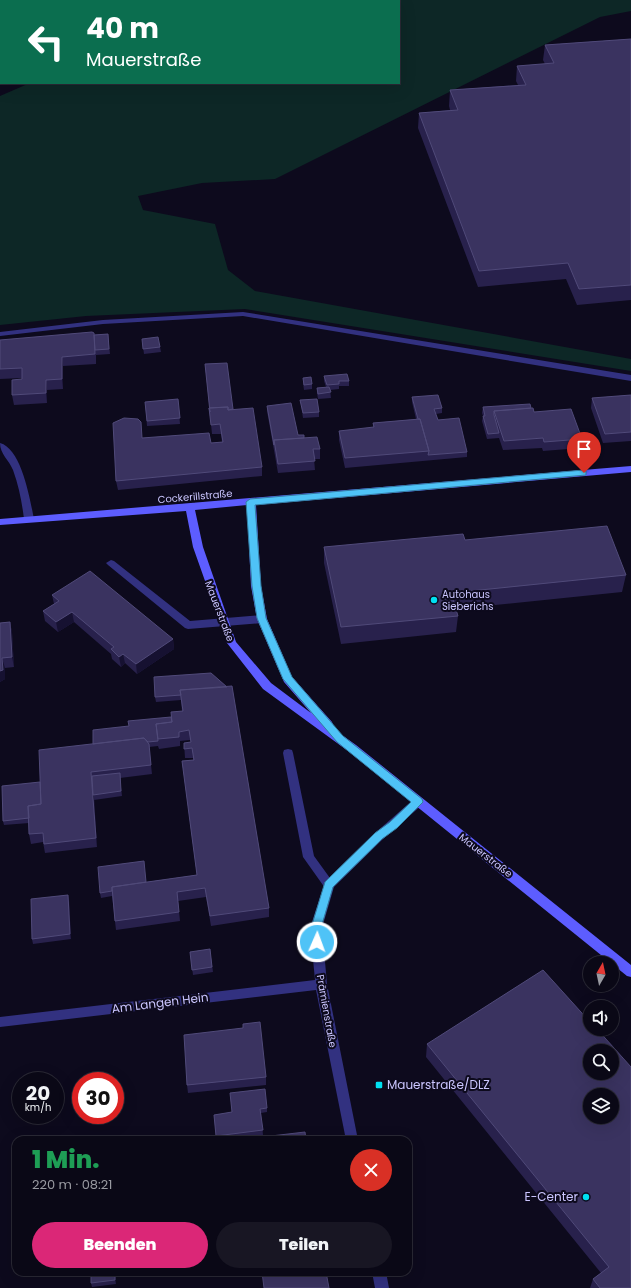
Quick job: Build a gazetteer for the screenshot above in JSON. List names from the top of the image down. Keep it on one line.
{"streets":{"street":["Cockerillstraße","Mauerstraße","Am Langen Hein","Prämienstraße"]},"crossings":[["Cockerillstraße","Mauerstraße"],["Mauerstraße","Prämienstraße"],["Am Langen Hein","Prämienstraße"]],"places":{"other":["Autohaus Sieberichs","E-Center"],"transit":["Mauerstraße/DLZ"]},"north":"top","page":{"turn":["40 m","Mauerstraße"],"speed":"20 km/h","limit":"30","heading":["1 Min.","220 m · 08:21"],"buttons":["Beenden","Teilen"]}}
